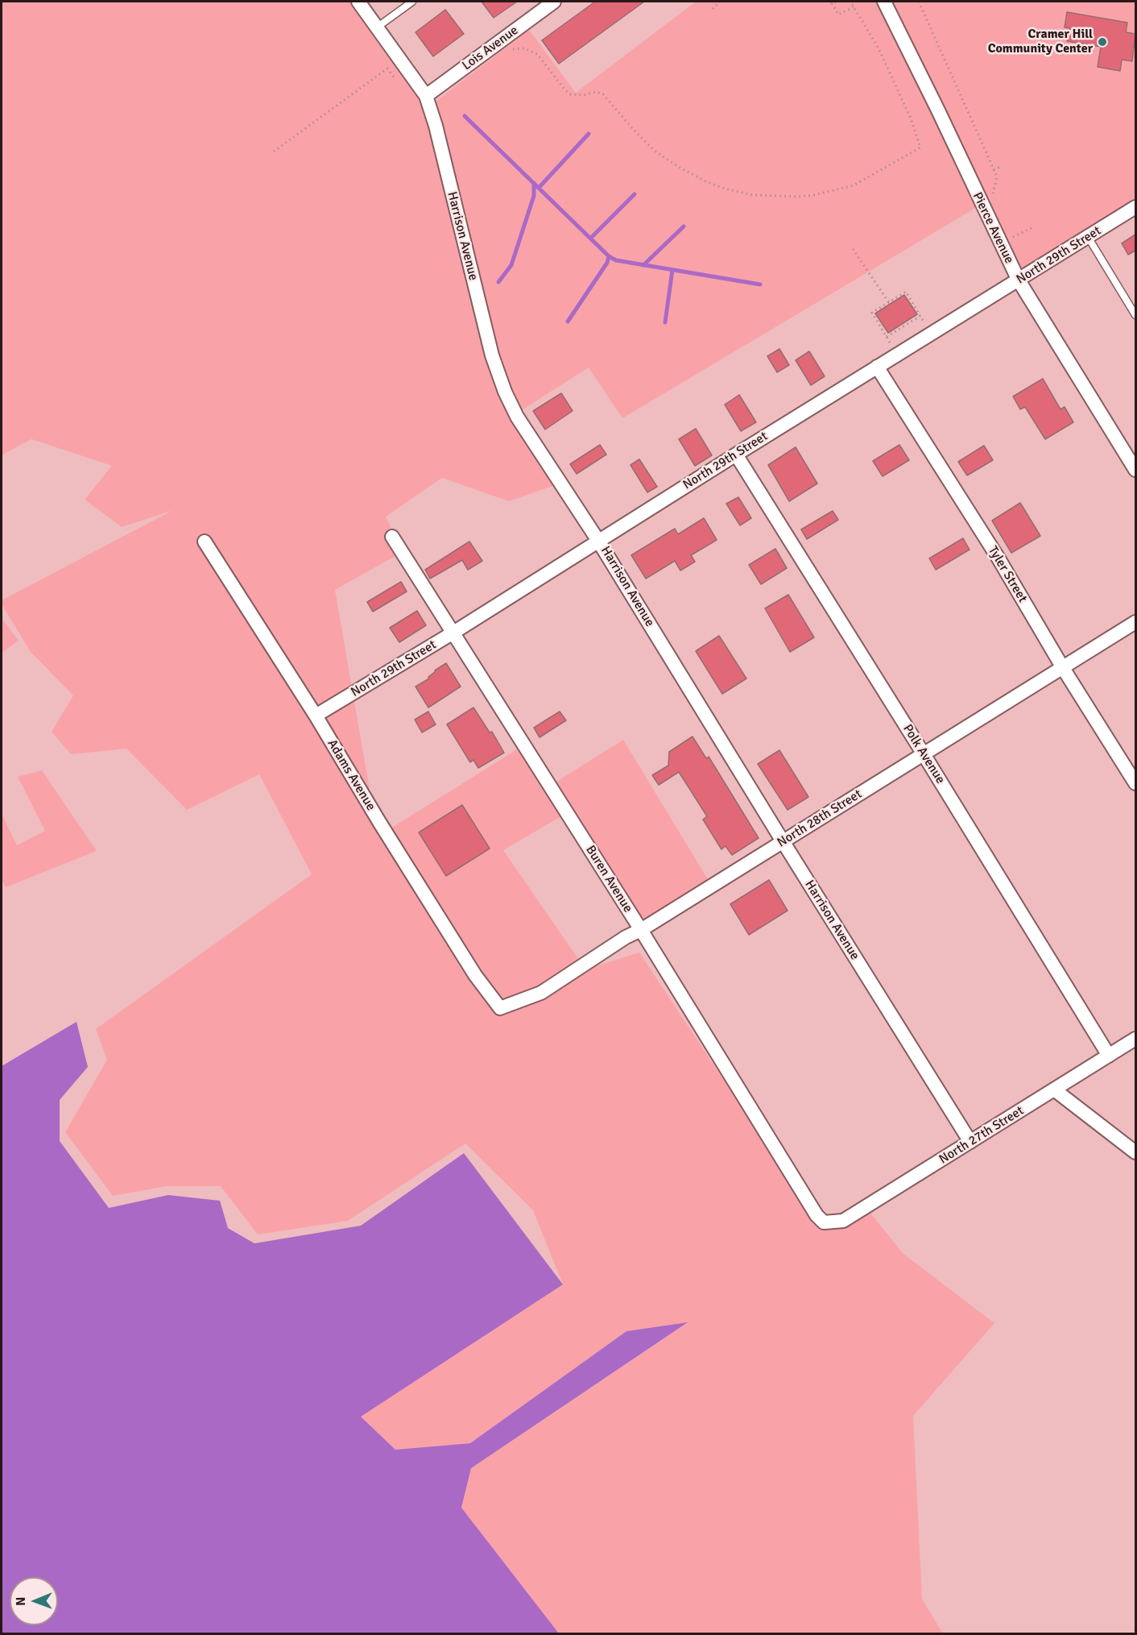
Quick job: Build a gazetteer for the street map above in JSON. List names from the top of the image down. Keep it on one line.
{"streets":{"street":["Lois Avenue","Pierce Avenue","Harrison Avenue","North 29th Street","Tyler Street","Polk Avenue","Adams Avenue","North 28th Street","Buren Avenue","North 27th Street"]},"crossings":[["Lois Avenue","Harrison Avenue"],["Pierce Avenue","North 29th Street"],["Harrison Avenue","North 29th Street"],["Harrison Avenue","North 28th Street"],["Harrison Avenue","North 27th Street"],["North 29th Street","Tyler Street"],["North 29th Street","Polk Avenue"],["North 29th Street","Adams Avenue"],["North 29th Street","Buren Avenue"],["Tyler Street","North 28th Street"],["Polk Avenue","North 28th Street"],["Polk Avenue","North 27th Street"],["Adams Avenue","North 28th Street"],["North 28th Street","Buren Avenue"],["Buren Avenue","North 27th Street"]],"places":["Cramer Hill Community Center"],"north":"left"}
